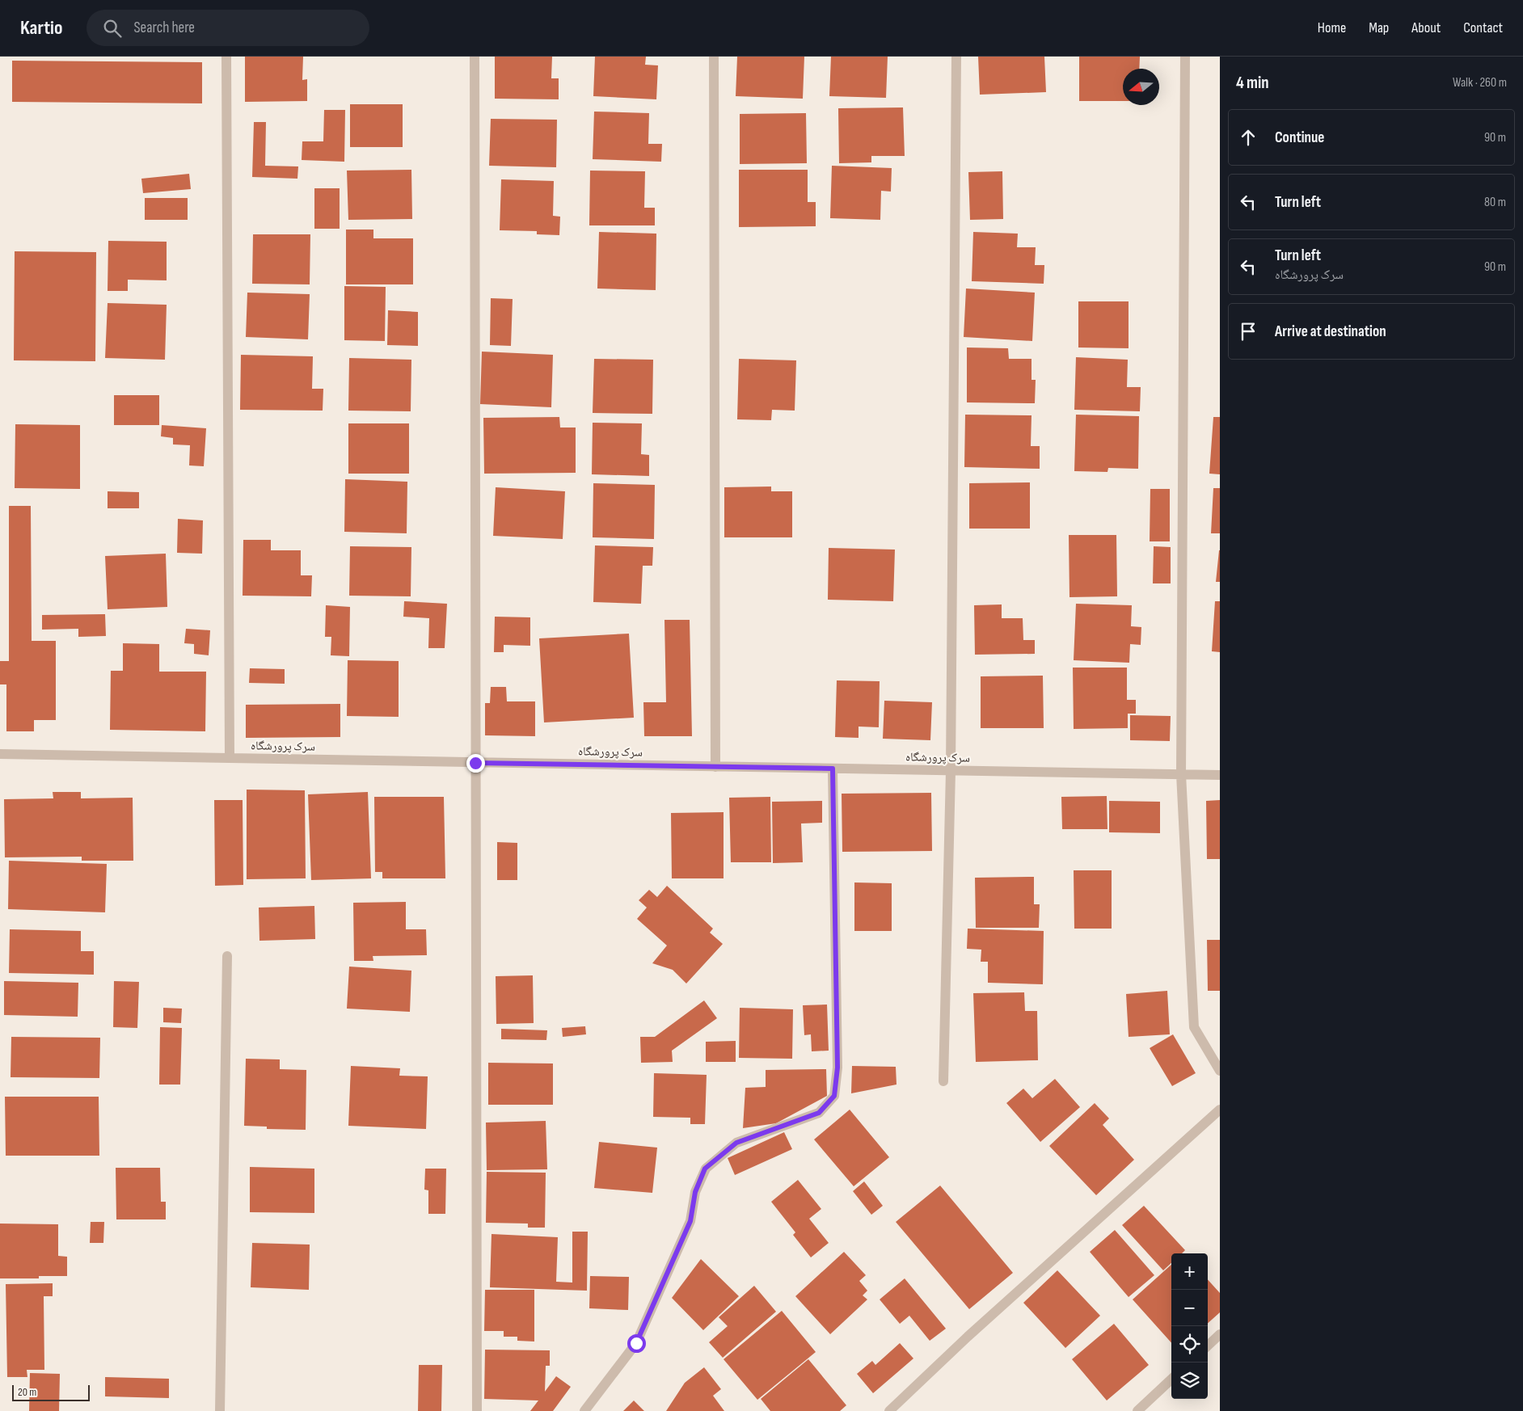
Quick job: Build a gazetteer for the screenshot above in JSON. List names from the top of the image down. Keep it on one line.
{"streets":{"street":["سرک پرورشگاه"]},"scale_bar":"20 m","north":"left","page":{"header":"Kartio","search":"Search here","nav":["Home","Map","About","Contact"],"heading":["4 min","Walk · 260 m"],"list":[["Continue","90 m"],["Turn left","80 m"],["Turn left","سرک پرورشگاه","90 m"],"Arrive at destination"],"map_buttons":["+","−"],"scale":"20 m"}}
